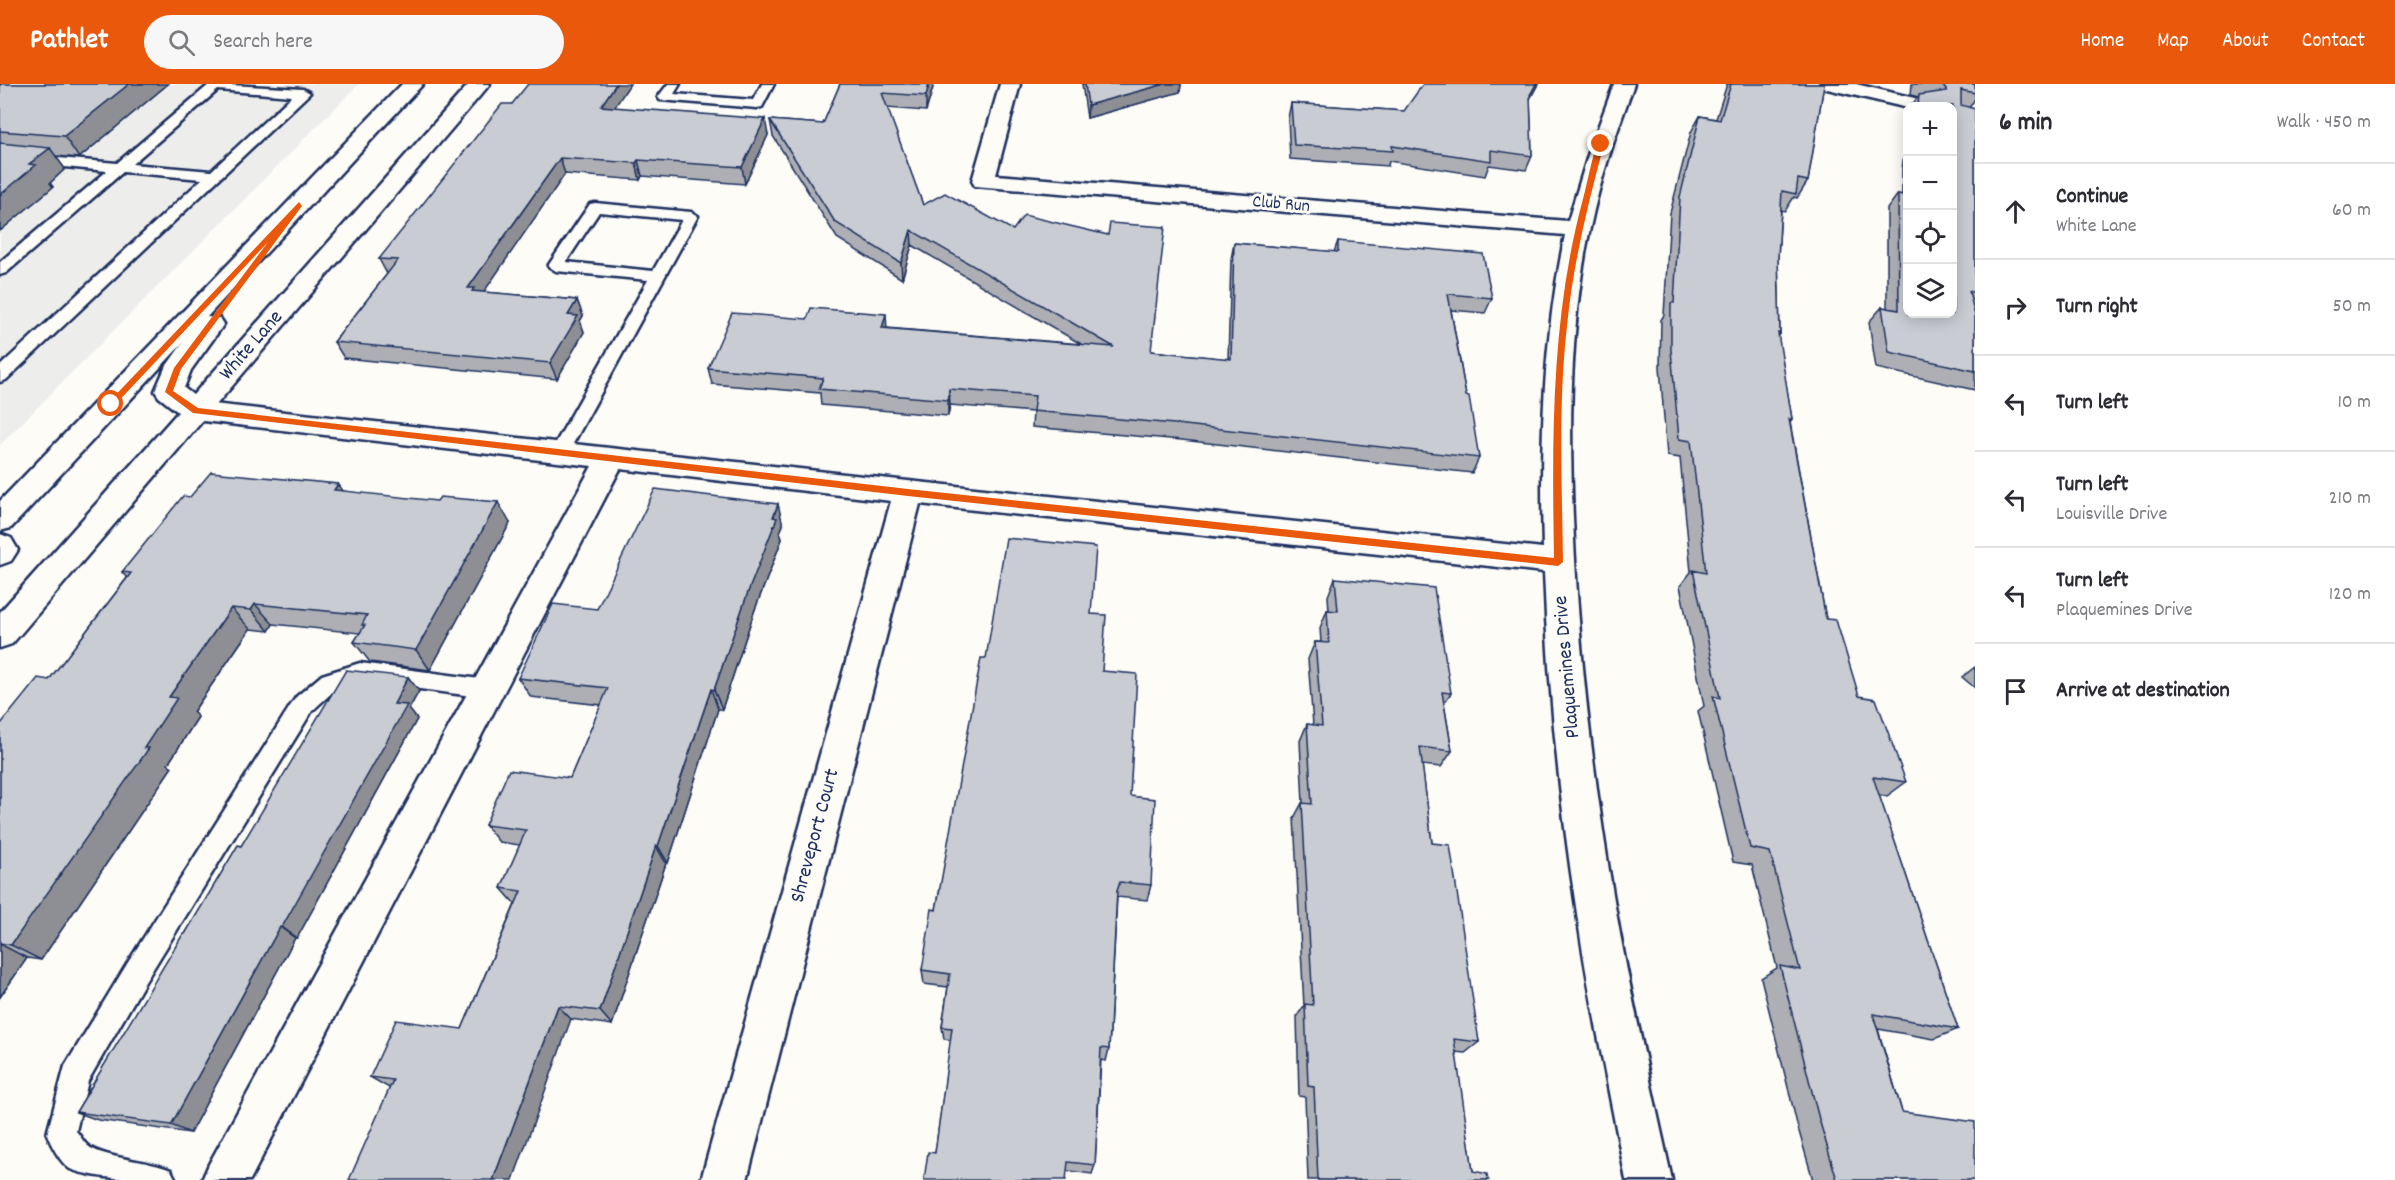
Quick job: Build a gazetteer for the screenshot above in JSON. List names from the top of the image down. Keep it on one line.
{"streets":{"street":["Club Run","White Lane","Plaquemines Drive","Shreveport Court"]},"crossings":[["Club Run","Plaquemines Drive"]],"page":{"header":"Pathlet","search":"Search here","nav":["Home","Map","About","Contact"],"heading":["6 min","Walk · 450 m"],"map_buttons":["+","−"],"list":[["Continue","White Lane","60 m"],["Turn right","50 m"],["Turn left","10 m"],["Turn left","Louisville Drive","210 m"],["Turn left","Plaquemines Drive","120 m"],"Arrive at destination"]}}
